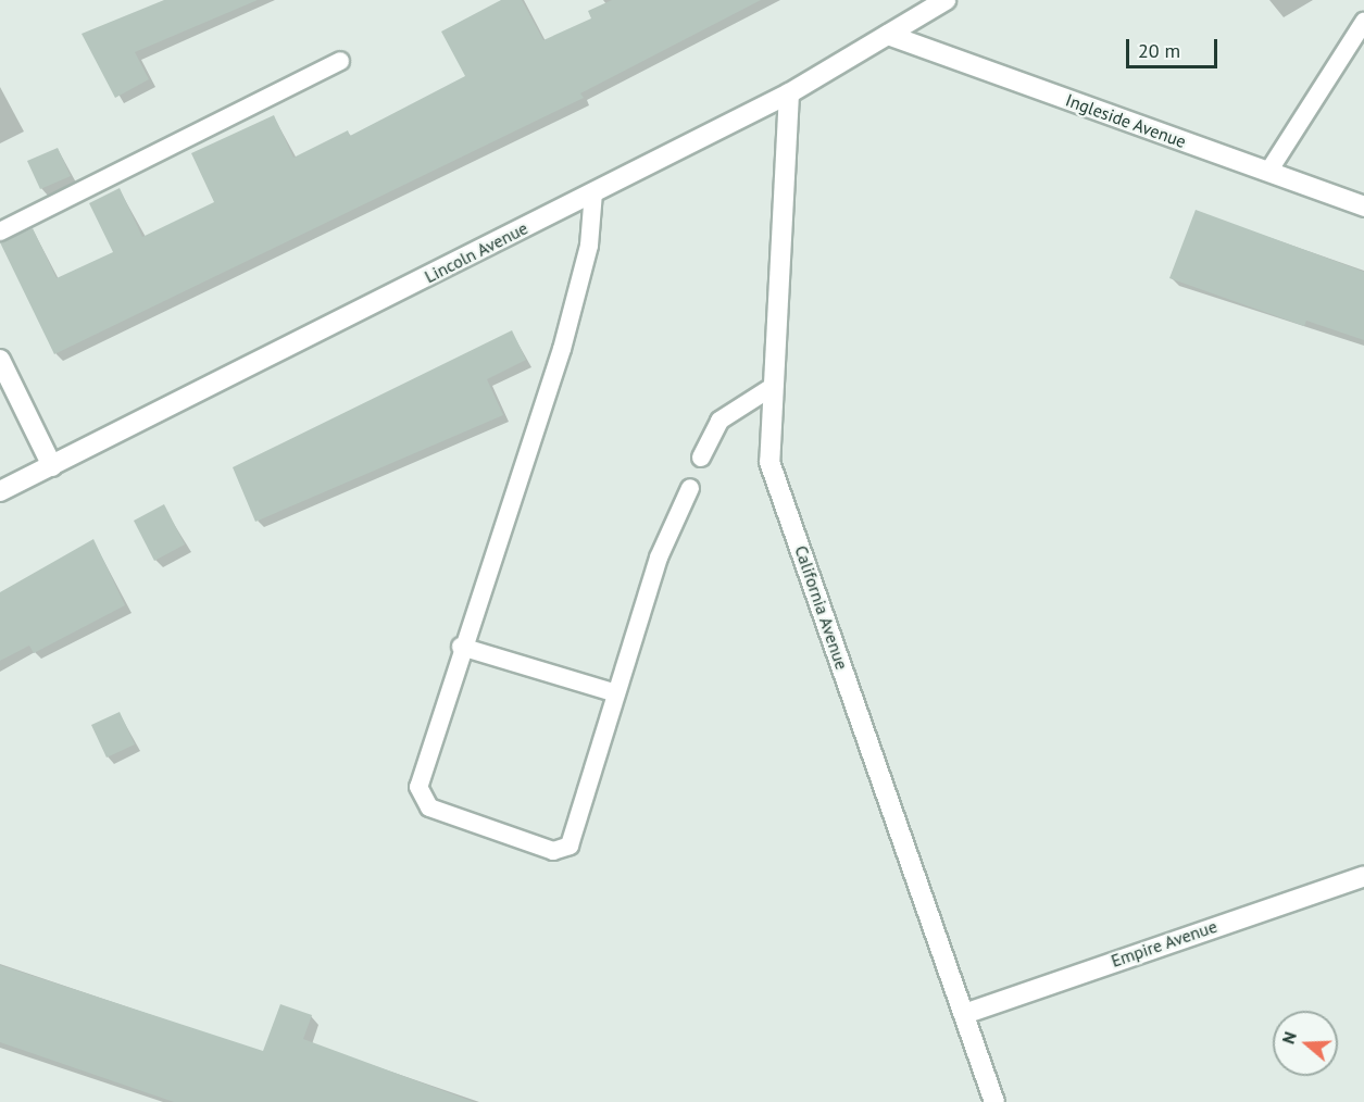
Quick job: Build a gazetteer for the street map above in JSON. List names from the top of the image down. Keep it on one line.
{"streets":{"street":["Ingleside Avenue","Lincoln Avenue","California Avenue","Empire Avenue"]},"crossings":[["Ingleside Avenue","Lincoln Avenue"],["Lincoln Avenue","California Avenue"],["California Avenue","Empire Avenue"]],"scale_bar":"20 m","north":"left"}
